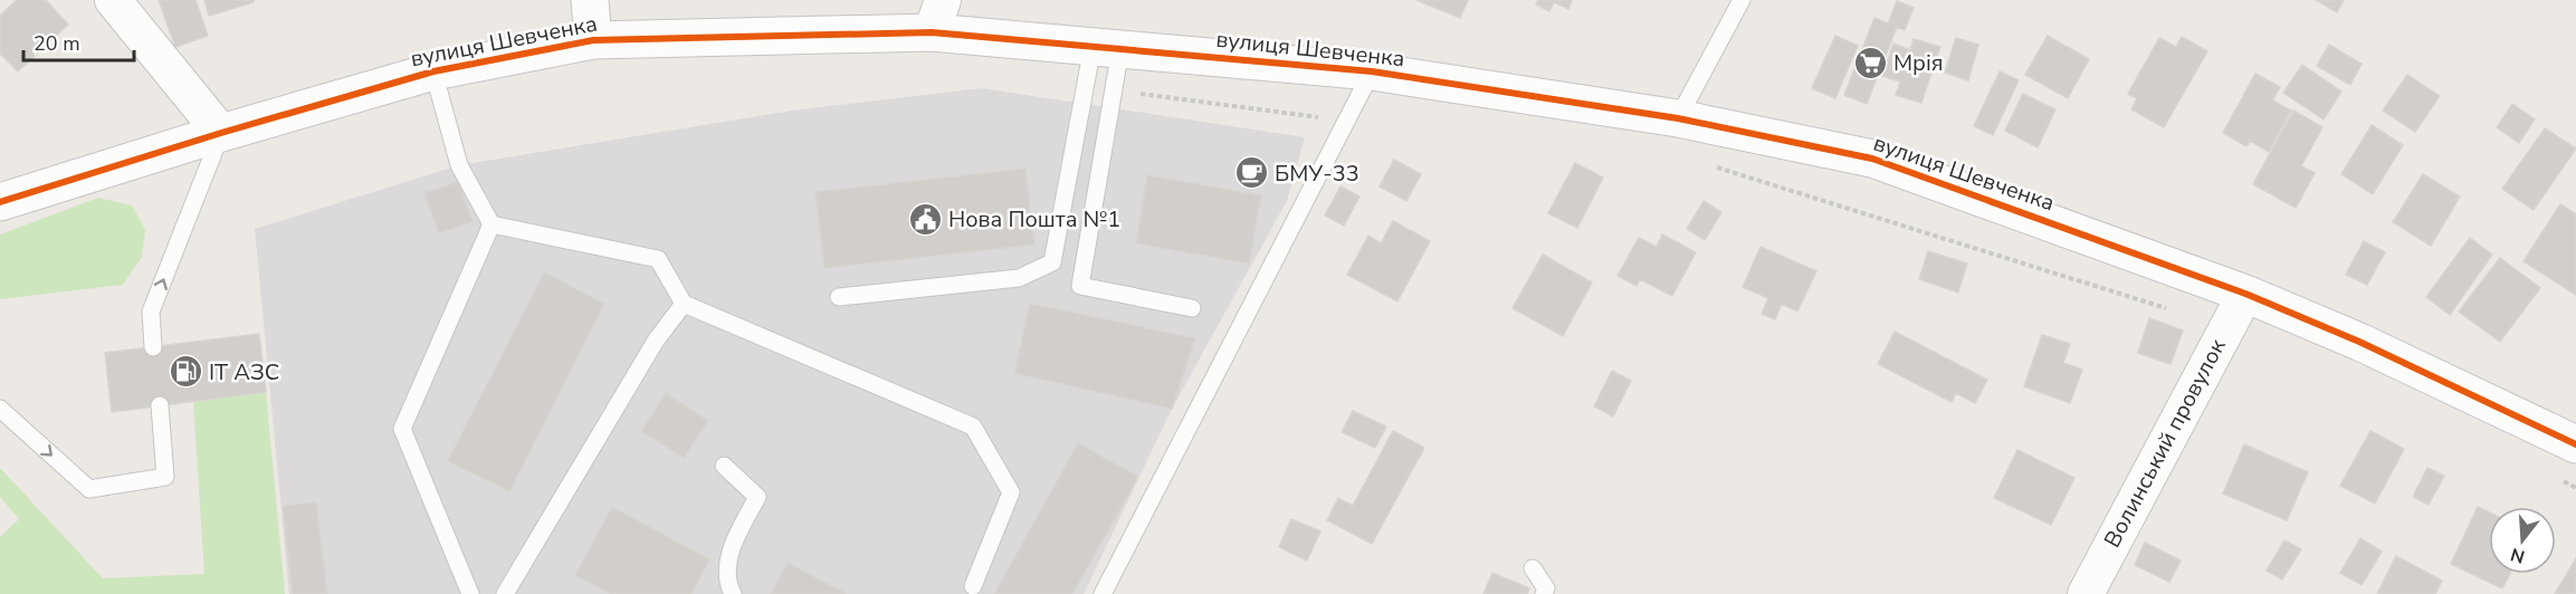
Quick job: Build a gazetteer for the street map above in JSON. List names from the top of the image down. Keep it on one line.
{"streets":{"street":["вулиця Шевченка","Волинський провулок"]},"crossings":[["вулиця Шевченка","Волинський провулок"]],"places":{"supermarket":["Мрія"],"cafe":["БМУ-33"],"public building":["Нова Пошта №1"],"fuel station":["ІТ АЗС"]},"scale_bar":"20 m","north":"bottom"}
